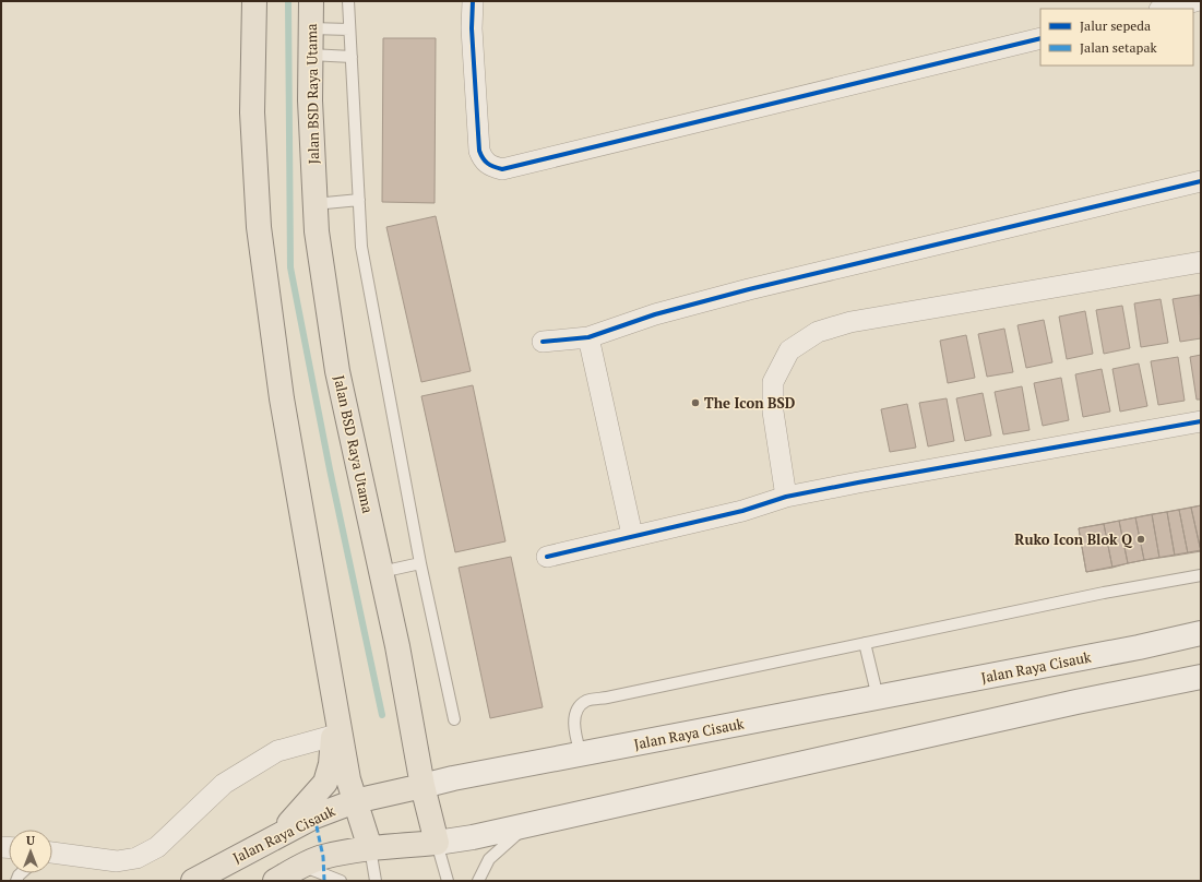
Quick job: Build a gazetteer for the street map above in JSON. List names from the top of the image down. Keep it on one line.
{"streets":{"main road":["Jalan BSD Raya Utama","Jalan Raya Cisauk"]},"crossings":[["Jalan BSD Raya Utama","Jalan Raya Cisauk"]],"places":["The Icon BSD","Ruko Icon Blok Q"],"legend":["Jalur sepeda","Jalan setapak"],"north":"top"}
